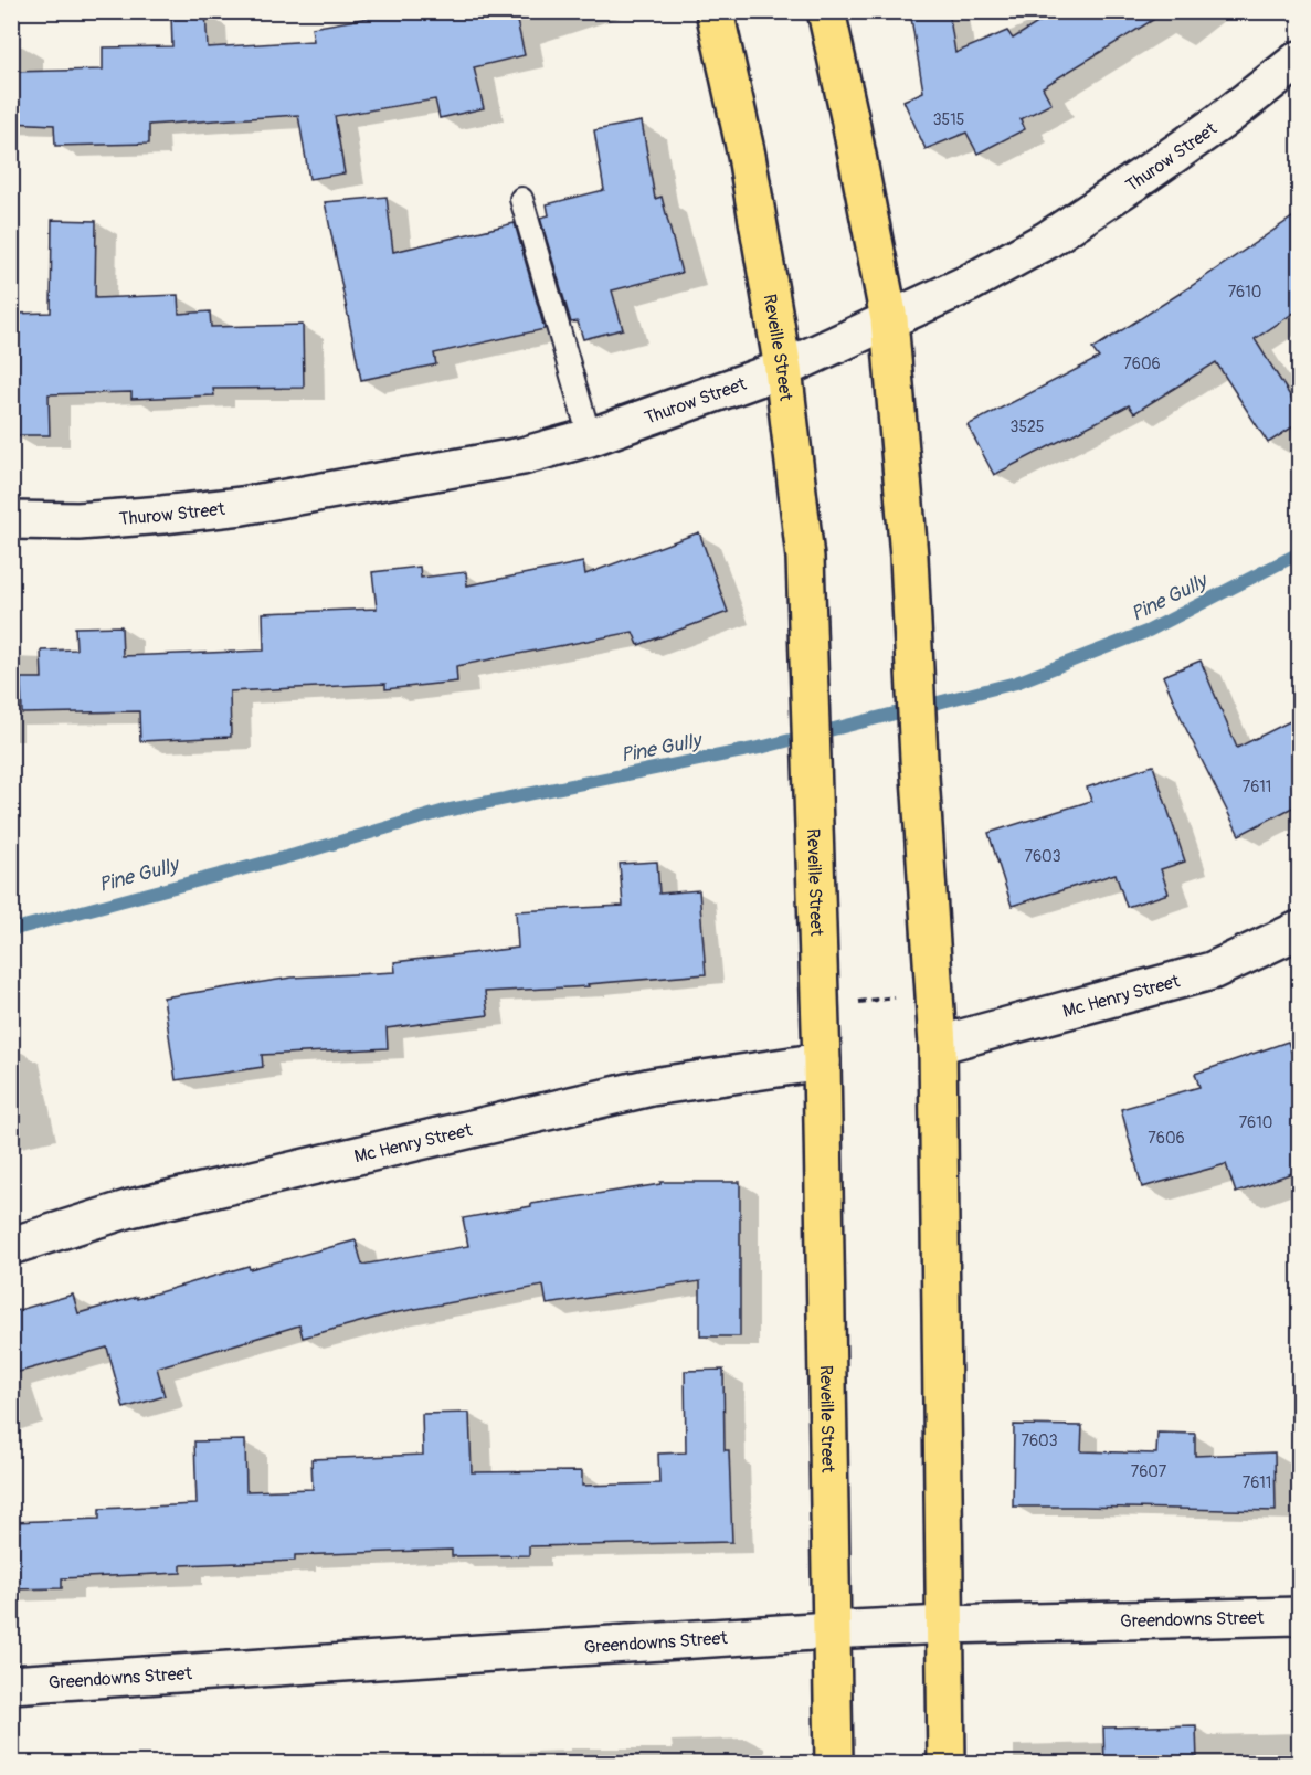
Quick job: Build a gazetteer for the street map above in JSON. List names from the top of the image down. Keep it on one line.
{"streets":{"main road":["Reveille Street"],"street":["Thurow Street","Mc Henry Street","Greendowns Street"]},"crossings":[["Thurow Street","Reveille Street"],["Reveille Street","Mc Henry Street"],["Reveille Street","Greendowns Street"]],"water":["Pine Gully"],"house_numbers":["3515","7610","7606","3525","7611","7603","7610","7606","7603","7607","7611"]}
